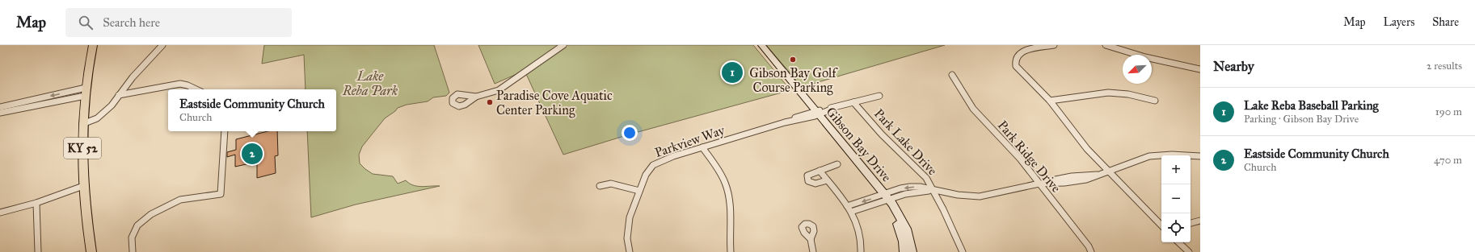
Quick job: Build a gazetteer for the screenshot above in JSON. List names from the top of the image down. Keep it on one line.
{"streets":{"main road":["KY 52"],"street":["Parkview Way","Park Lake Drive","Gibson Bay Drive","Park Ridge Drive"]},"crossings":[["Parkview Way","Park Lake Drive"],["Parkview Way","Gibson Bay Drive"]],"parks":["Lake Reba Park"],"places":["Gibson Bay Golf Course Parking","Paradise Cove Aquatic Center Parking"],"north":"bottom left","page":{"header":"Map","search":"Search here","nav":["Map","Layers","Share"],"heading":["Nearby","2 results"],"pins":["1","2"],"list":[{"mark":"1","name":"Lake Reba Baseball Parking","note":"Parking · Gibson Bay Drive","value":"190 m"},{"mark":"2","name":"Eastside Community Church","note":"Church","value":"470 m"}],"popup":["Eastside Community Church","Church"],"map_buttons":["+","−"]}}
